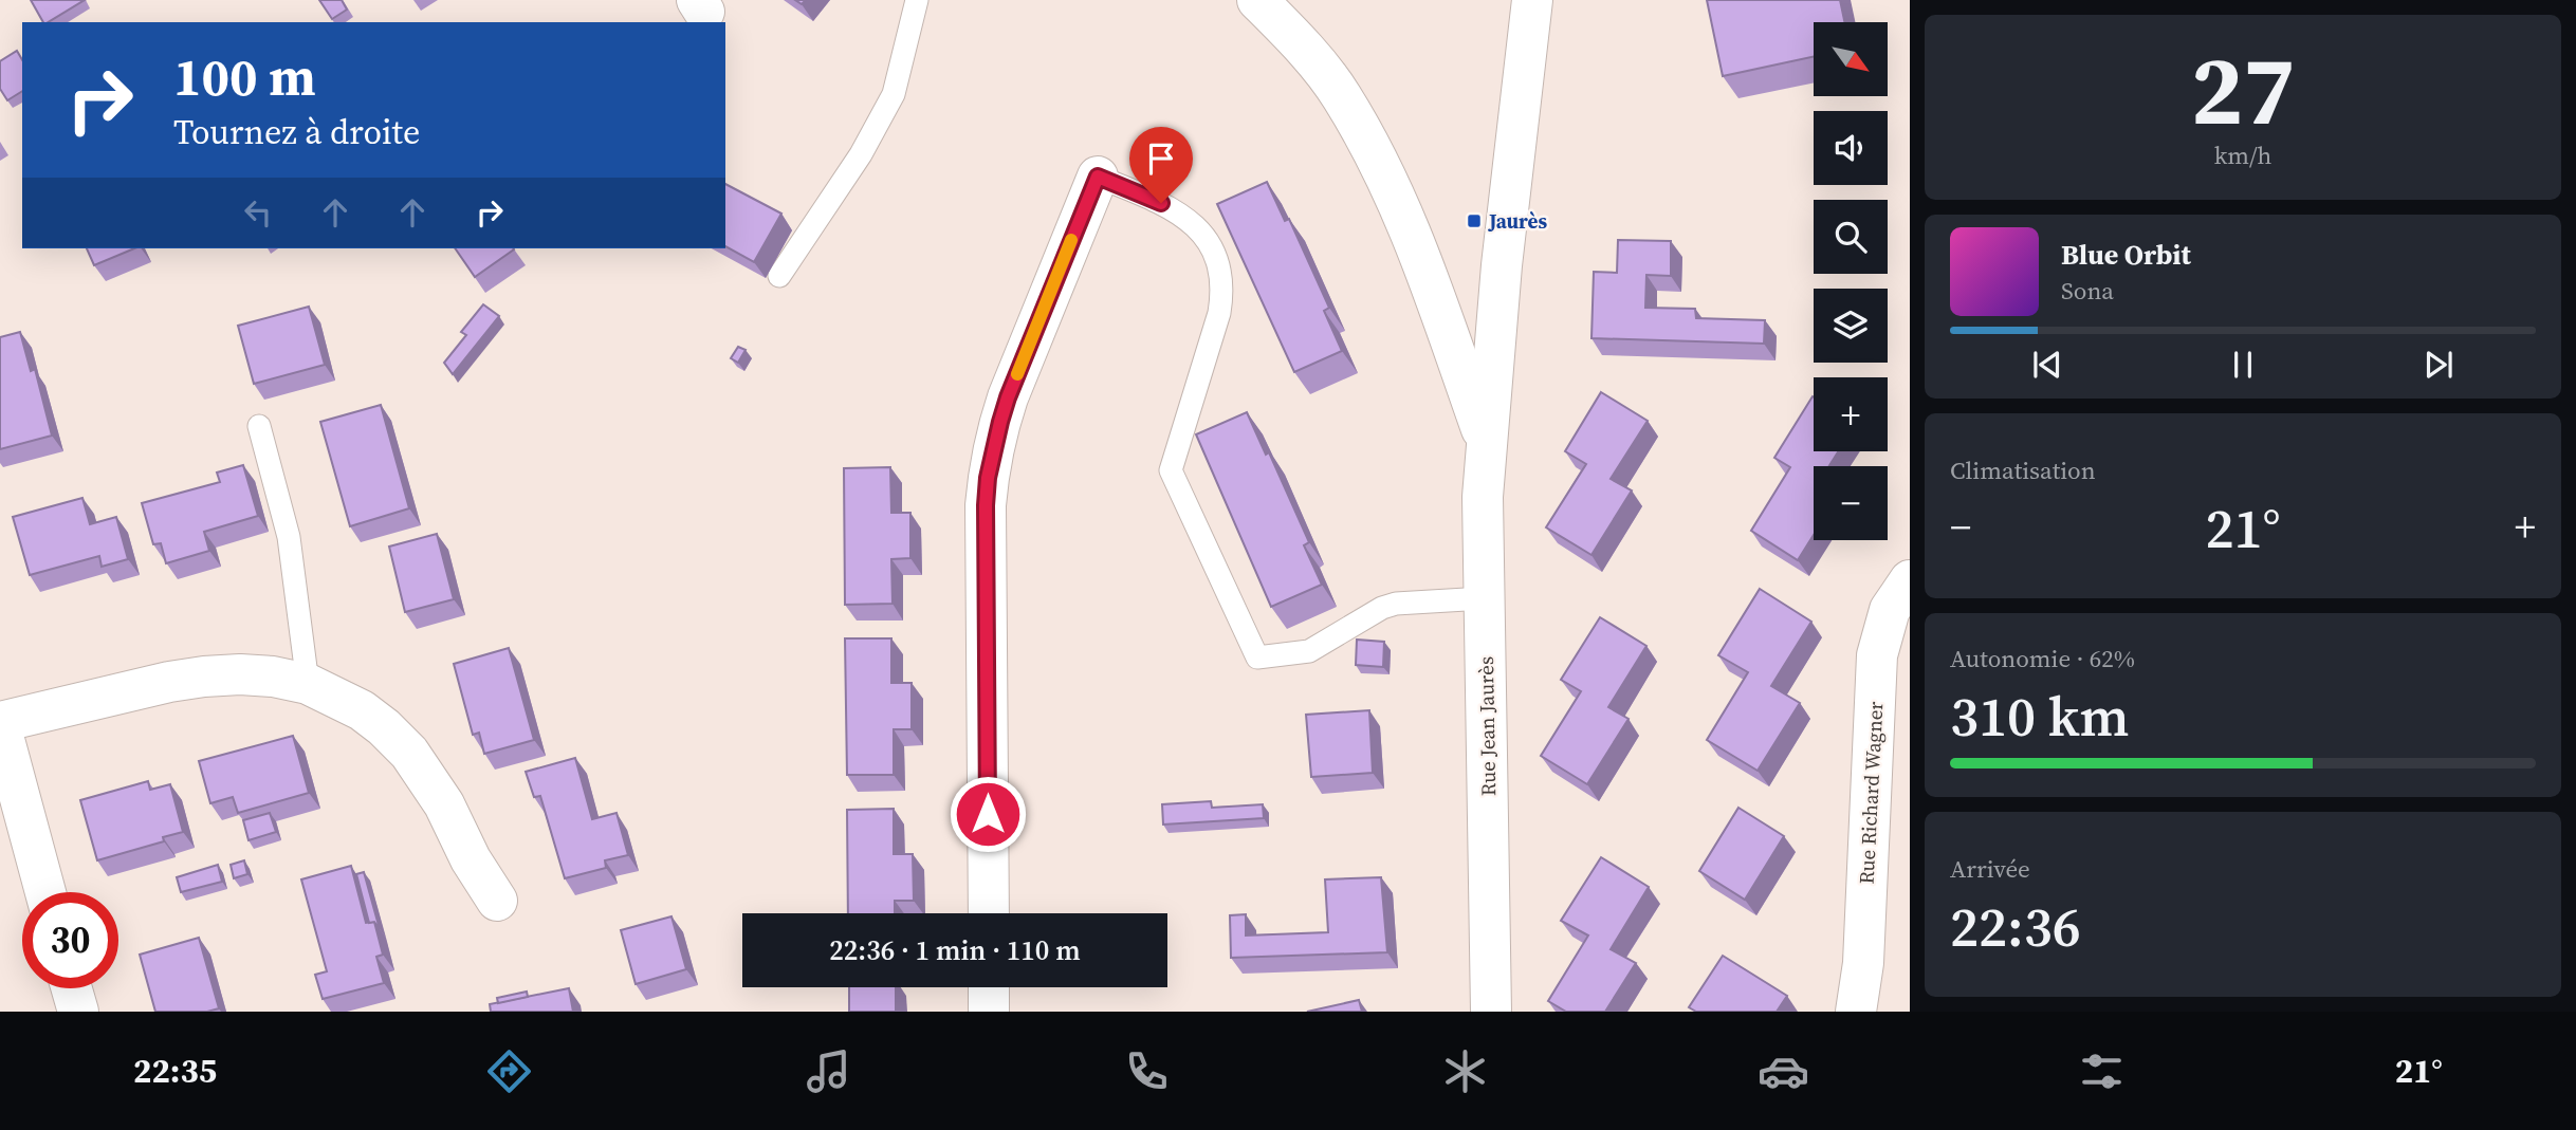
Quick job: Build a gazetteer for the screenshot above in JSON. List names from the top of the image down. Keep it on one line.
{"streets":{"street":["Rue Jean Jaurès","Rue Richard Wagner"]},"places":{"transit":["Jaurès"]},"north":"bottom right","page":{"tile":[["27","km/h"],"Climatisation",["Autonomie · 62%","310 km"],["Arrivée","22:36"]],"map_buttons":["+","−"],"turn":["100 m","Tournez à droite"],"song":["Blue Orbit","Sona"],"heat":["−","21°","+"],"limit":"30","trip":"22:36 · 1 min · 110 m","tabs":["22:35","21°"]}}
